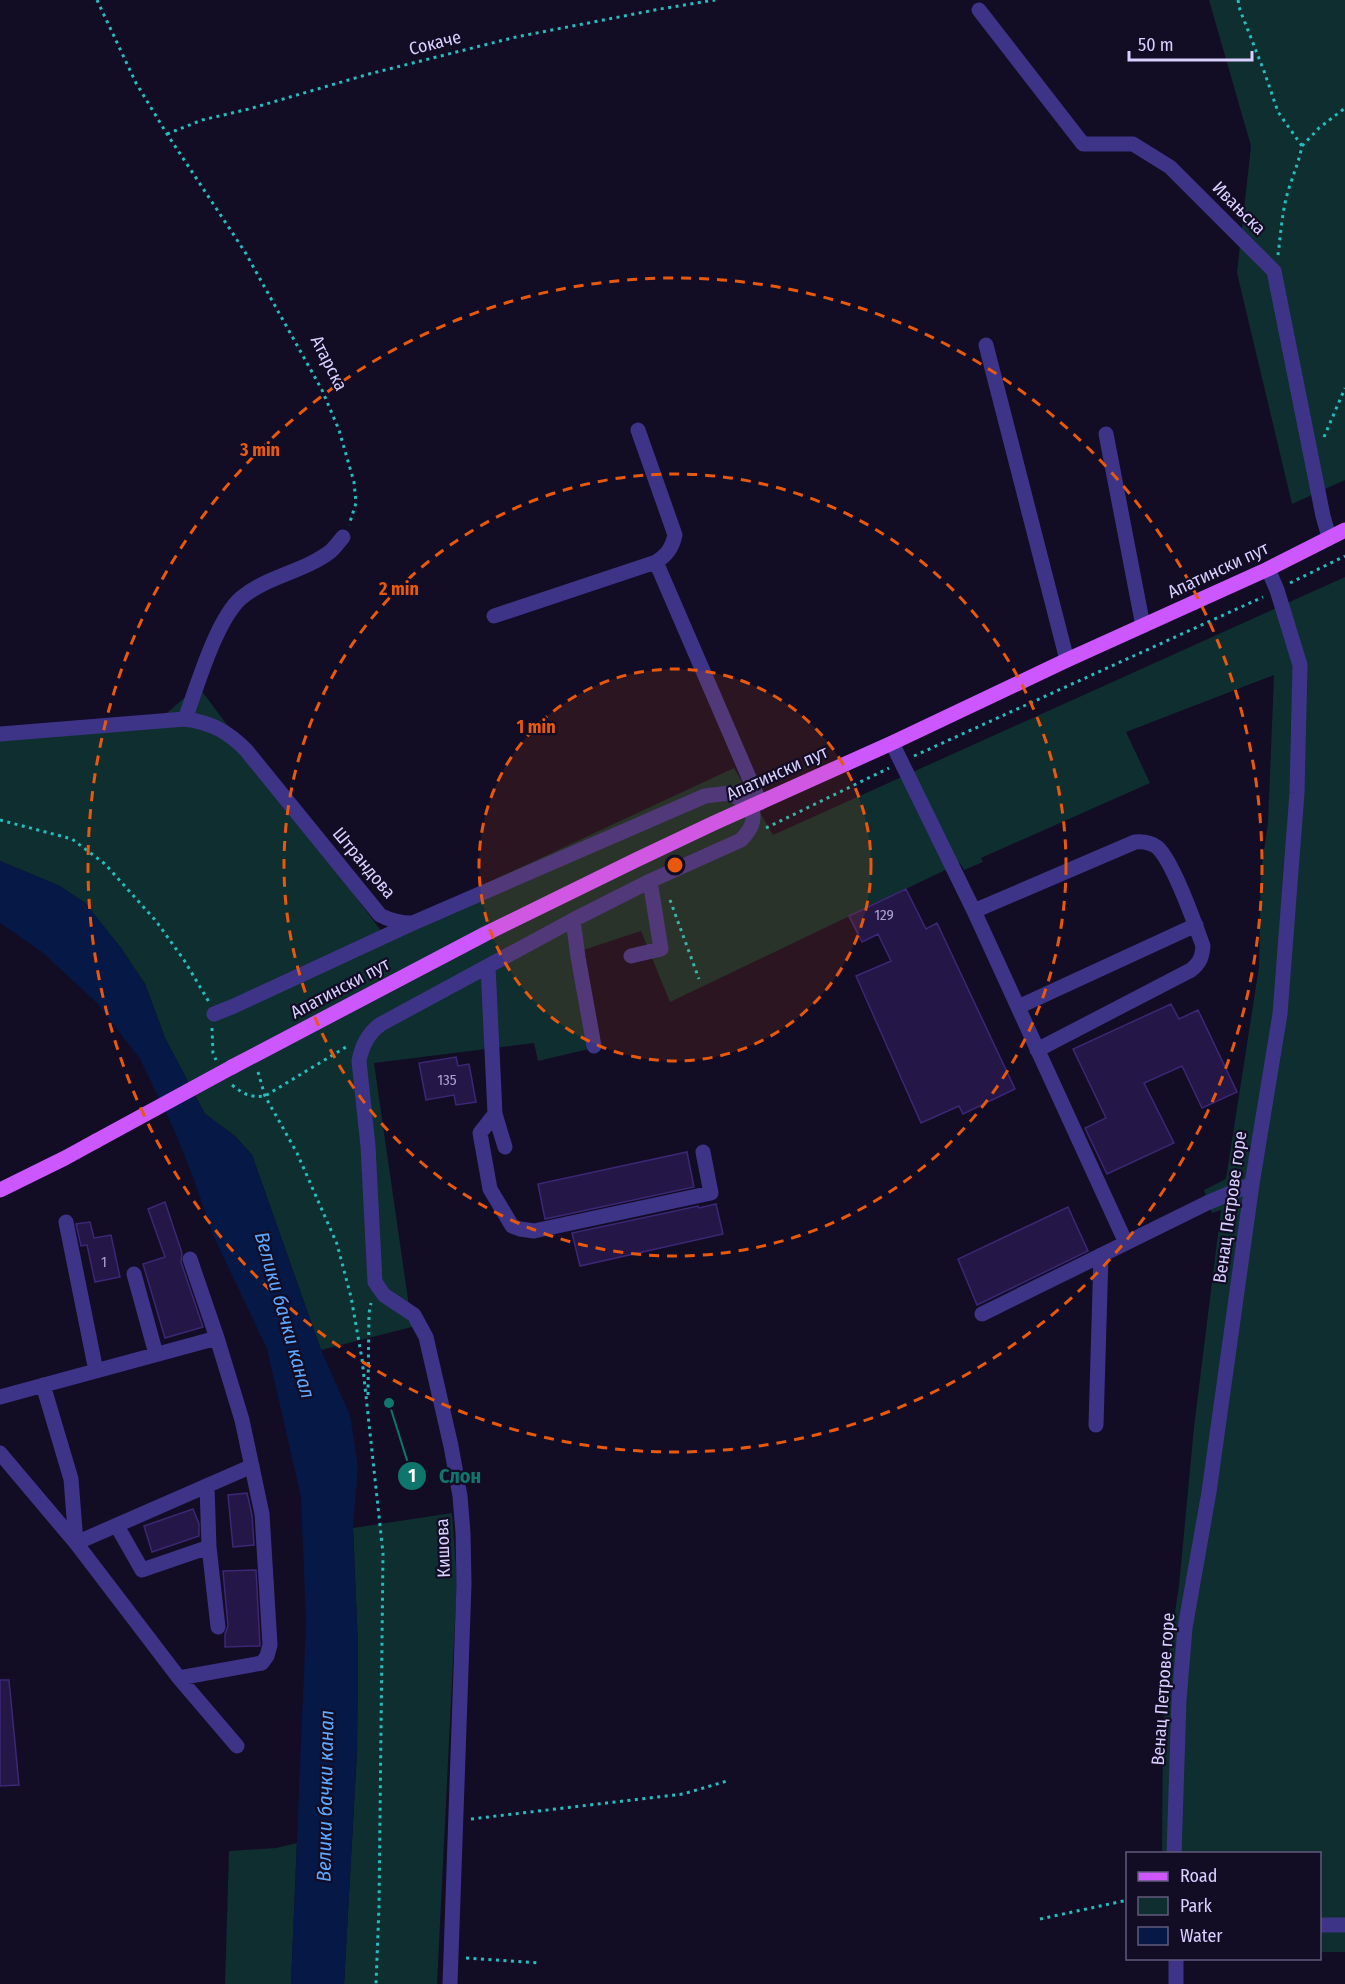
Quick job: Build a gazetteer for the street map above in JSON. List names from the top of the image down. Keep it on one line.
{"streets":{"main road":["Апатински пут"],"street":["Ивањска","Штрандова","Венац Петрове горе","Кишова"],"path":["Сокаче","Атарска"]},"crossings":[["Сокаче","Атарска"],["Апатински пут","Венац Петрове горе"]],"water":["Велики бачки канал"],"places":["Слон"],"house_numbers":["129","135","1"],"legend":["Road","Park","Water"],"scale_bar":"50 m","rings":["3 min","2 min","1 min"]}
